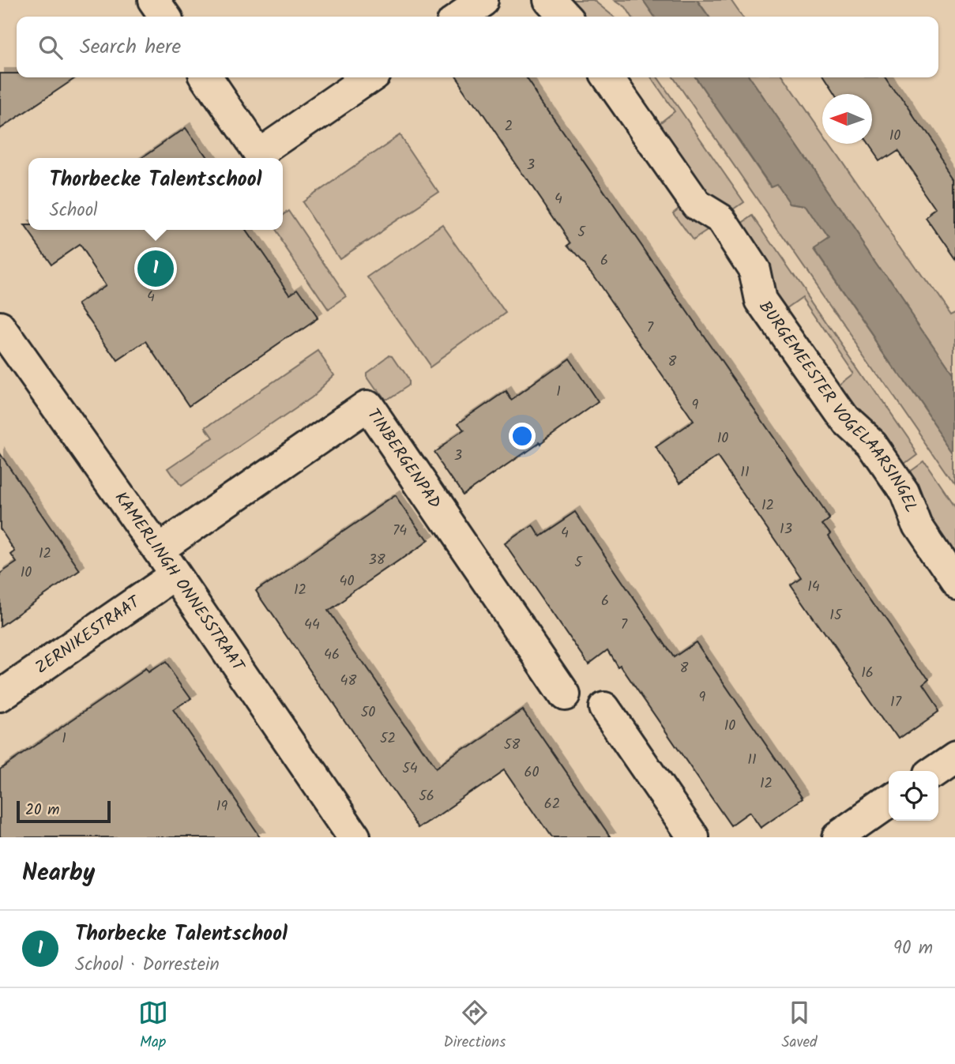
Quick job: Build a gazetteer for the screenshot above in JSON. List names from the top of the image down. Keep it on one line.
{"streets":{"street":["BURGEMEESTER VOGELAARSINGEL","TINBERGENPAD","KAMERLINGH ONNESSTRAAT","ZERNIKESTRAAT"]},"crossings":[["TINBERGENPAD","KAMERLINGH ONNESSTRAAT"],["KAMERLINGH ONNESSTRAAT","ZERNIKESTRAAT"]],"house_numbers":["2","10","3","4","5","6","4","7","8","1","9","10","3","11","12","13","74","4","12","38","5","10","40","14","12","6","15","44","7","46","8","16","48","9","17","50","10","1","52","58","11","54","60","12","56","62","19"],"scale_bar":"20 m","north":"left","page":{"search":"Search here","popup":["Thorbecke Talentschool","School"],"pins":"1","scale":"20 m","heading":"Nearby","list":[{"mark":"1","name":"Thorbecke Talentschool","note":"School · Dorrestein","value":"90 m"}],"nav":["Map","Directions","Saved"]}}
